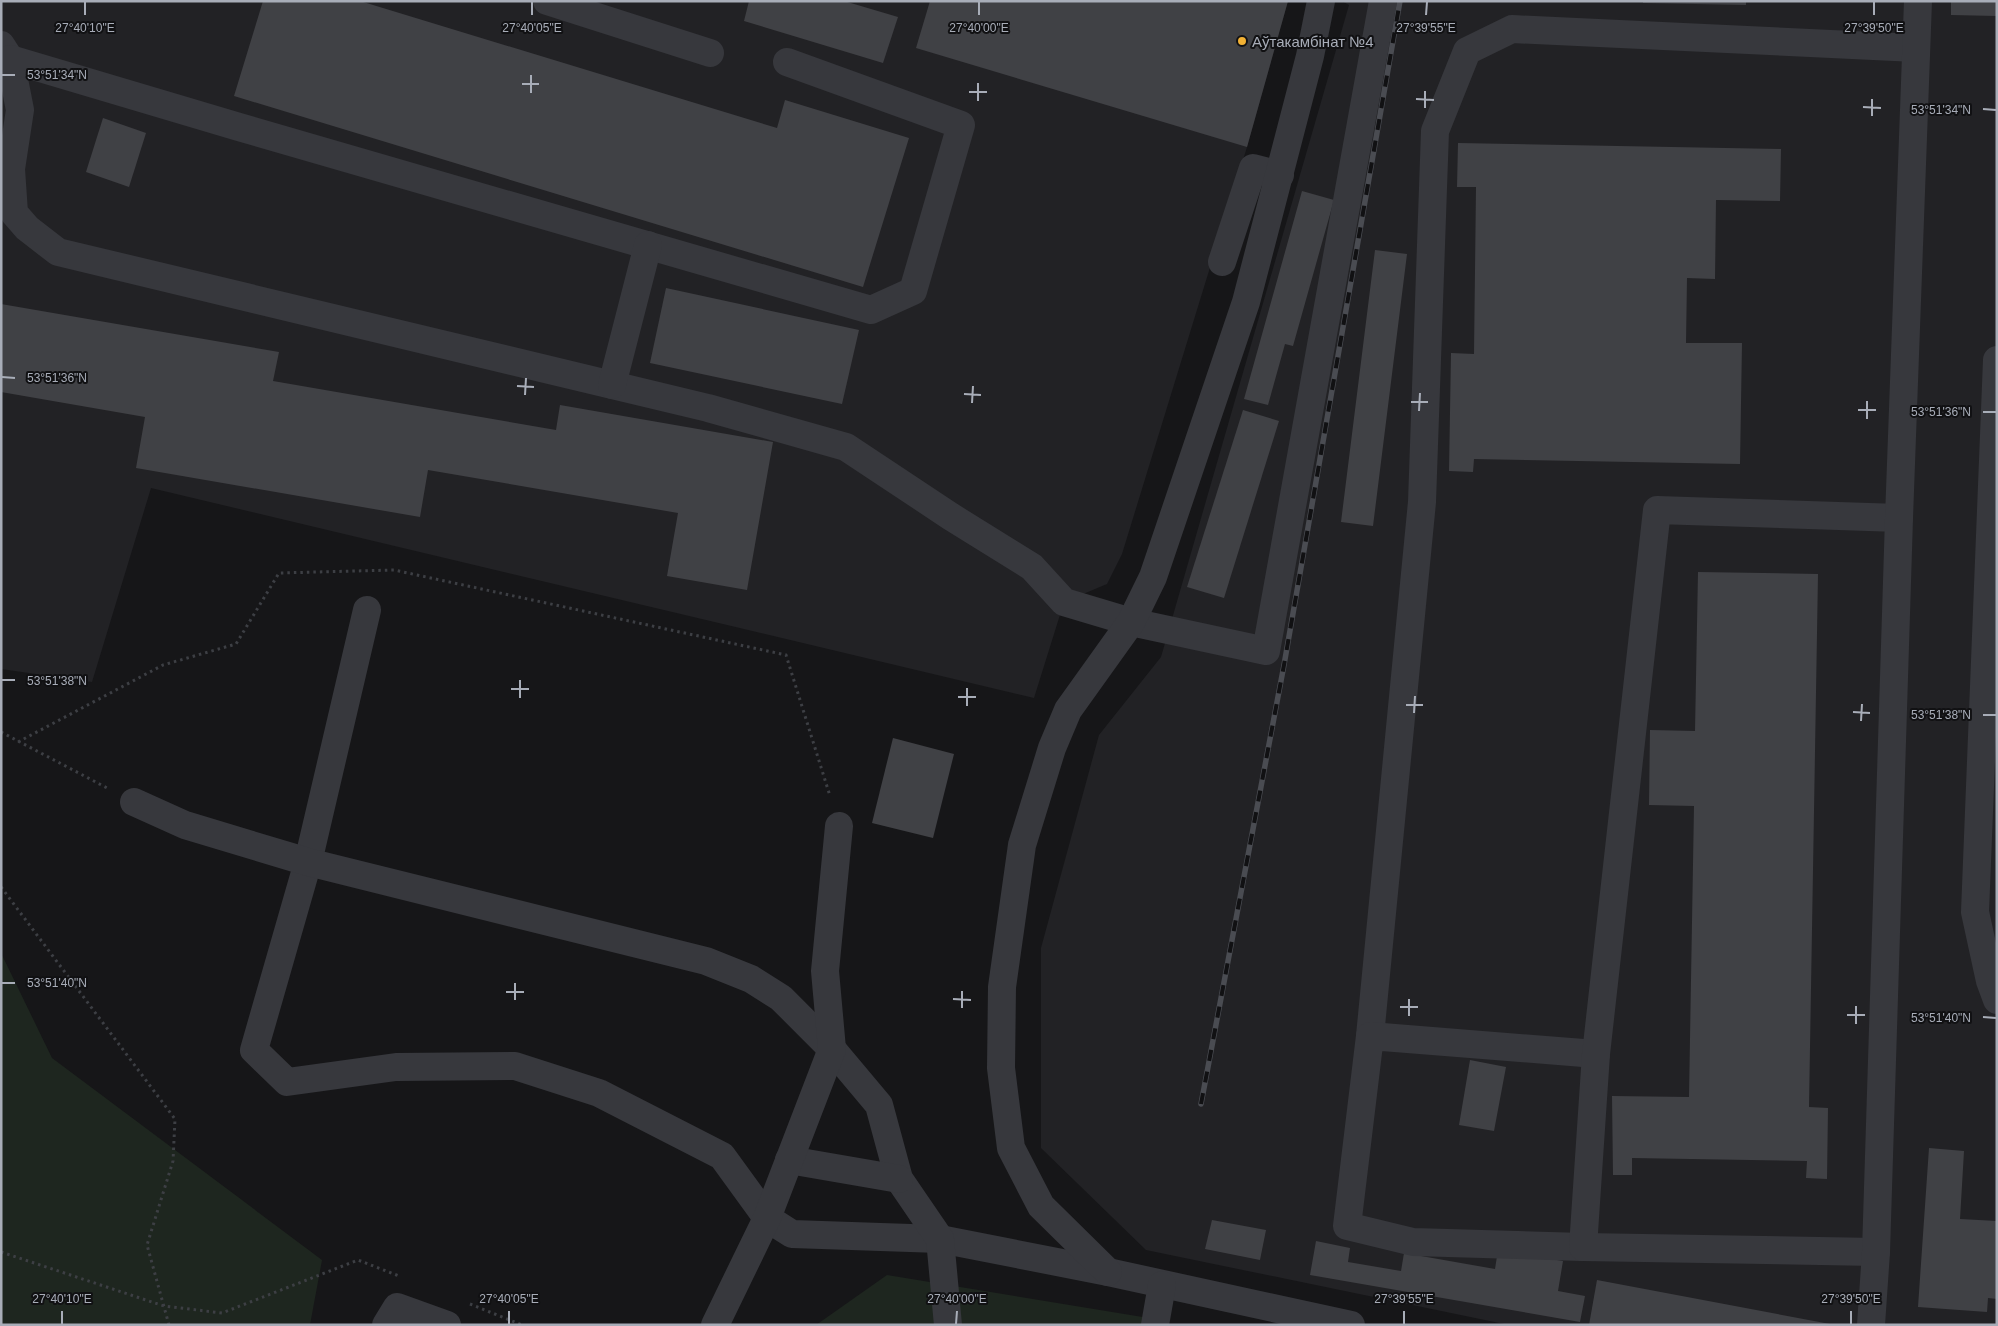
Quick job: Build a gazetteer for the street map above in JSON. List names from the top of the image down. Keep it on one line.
{"places":["Аўтакамбінат №4"],"coordinates":["27°40'10\"E","27°40'05\"E","27°40'00\"E","27°39'55\"E","27°39'50\"E","53°51'34\"N","53°51'36\"N","53°51'38\"N","53°51'40\"N"]}
